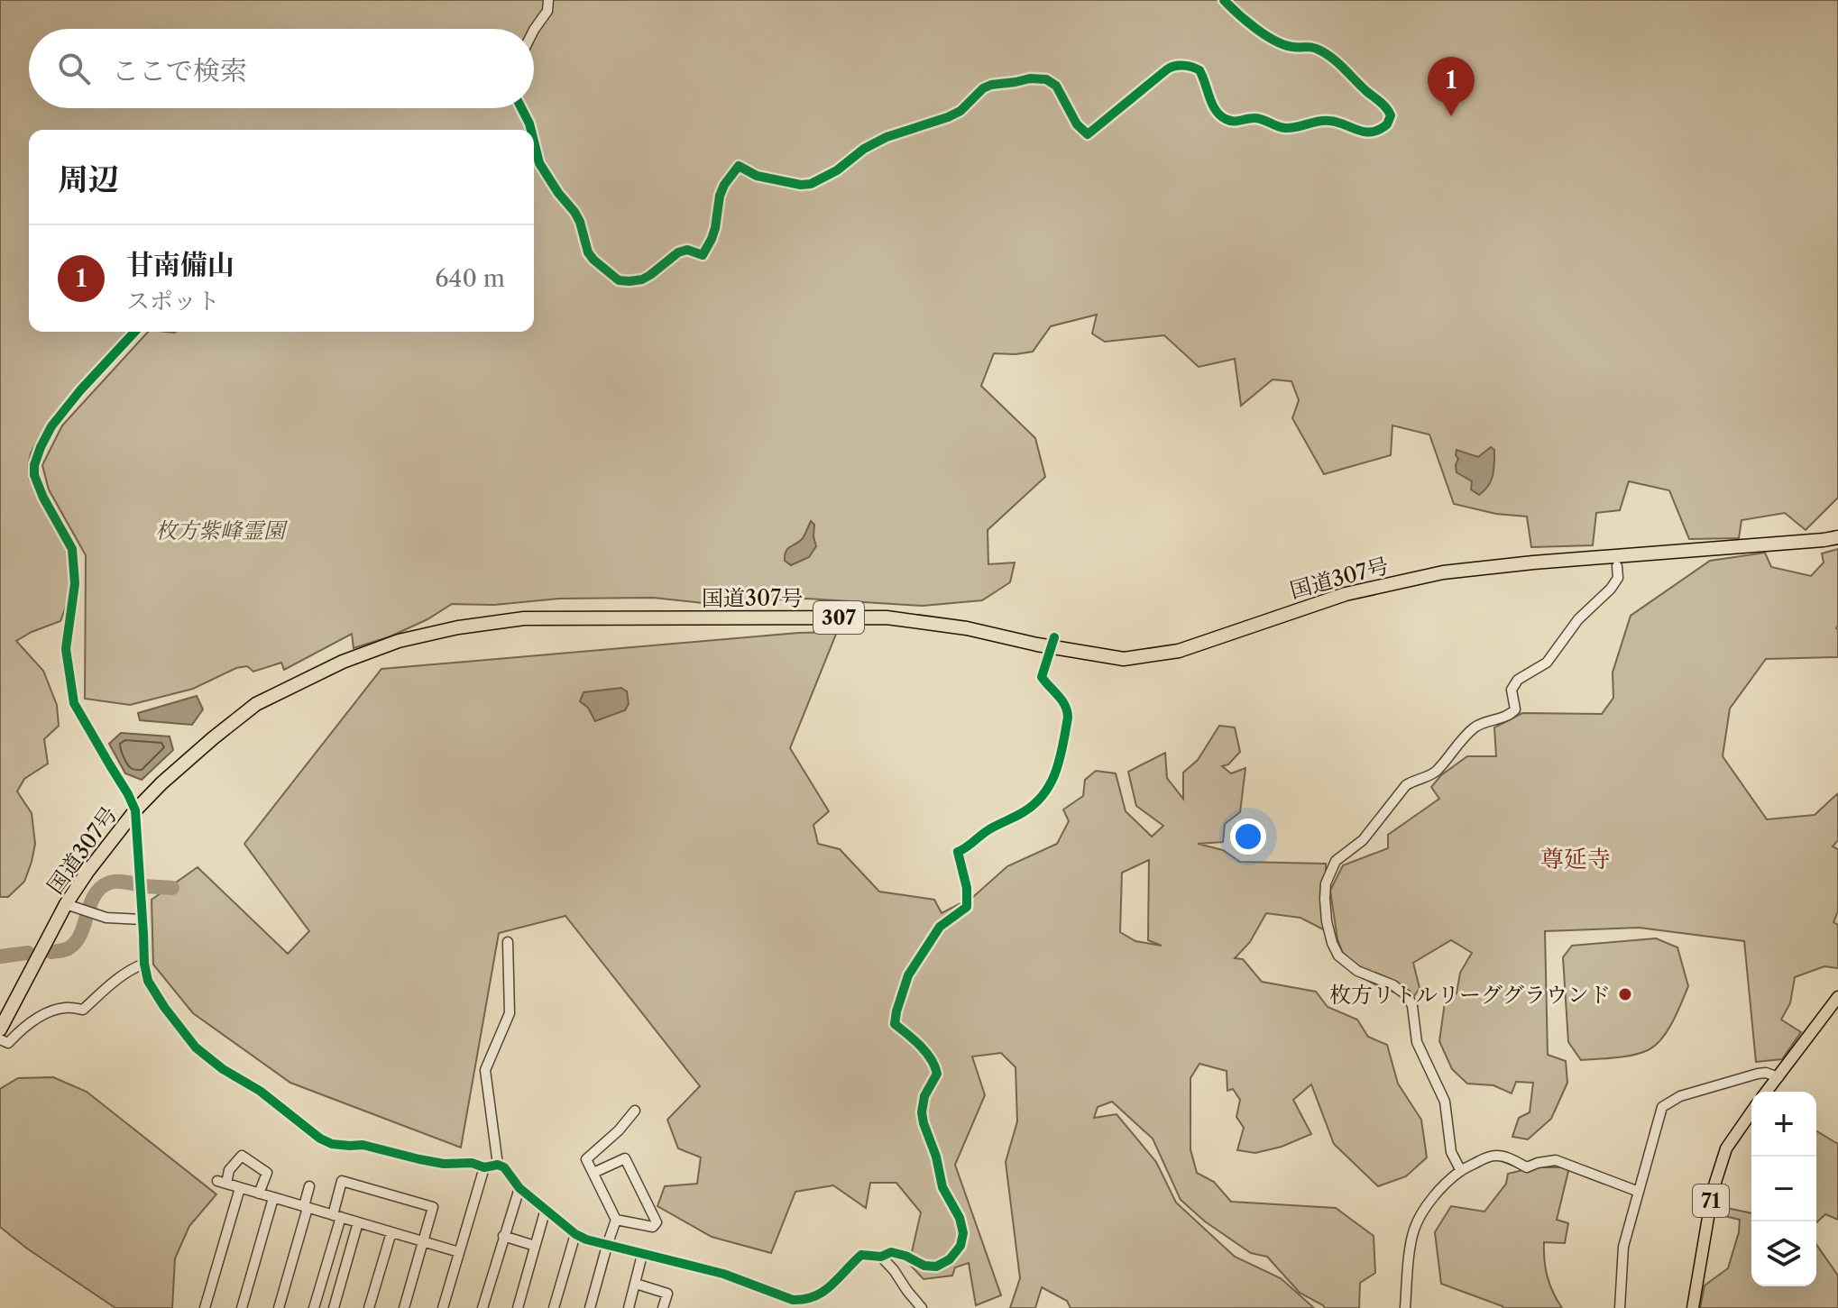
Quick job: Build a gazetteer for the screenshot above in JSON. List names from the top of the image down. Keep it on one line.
{"streets":{"highway":["国道307号","307"],"main road":["71"]},"districts":["尊延寺"],"parks":["枚方紫峰霊園"],"places":["枚方リトルリーググラウンド"],"page":{"search":"ここで検索","pins":"1","heading":"周辺","list":[{"mark":"1","name":"甘南備山","note":"スポット","value":"640 m"}],"map_buttons":["+","−"]}}
